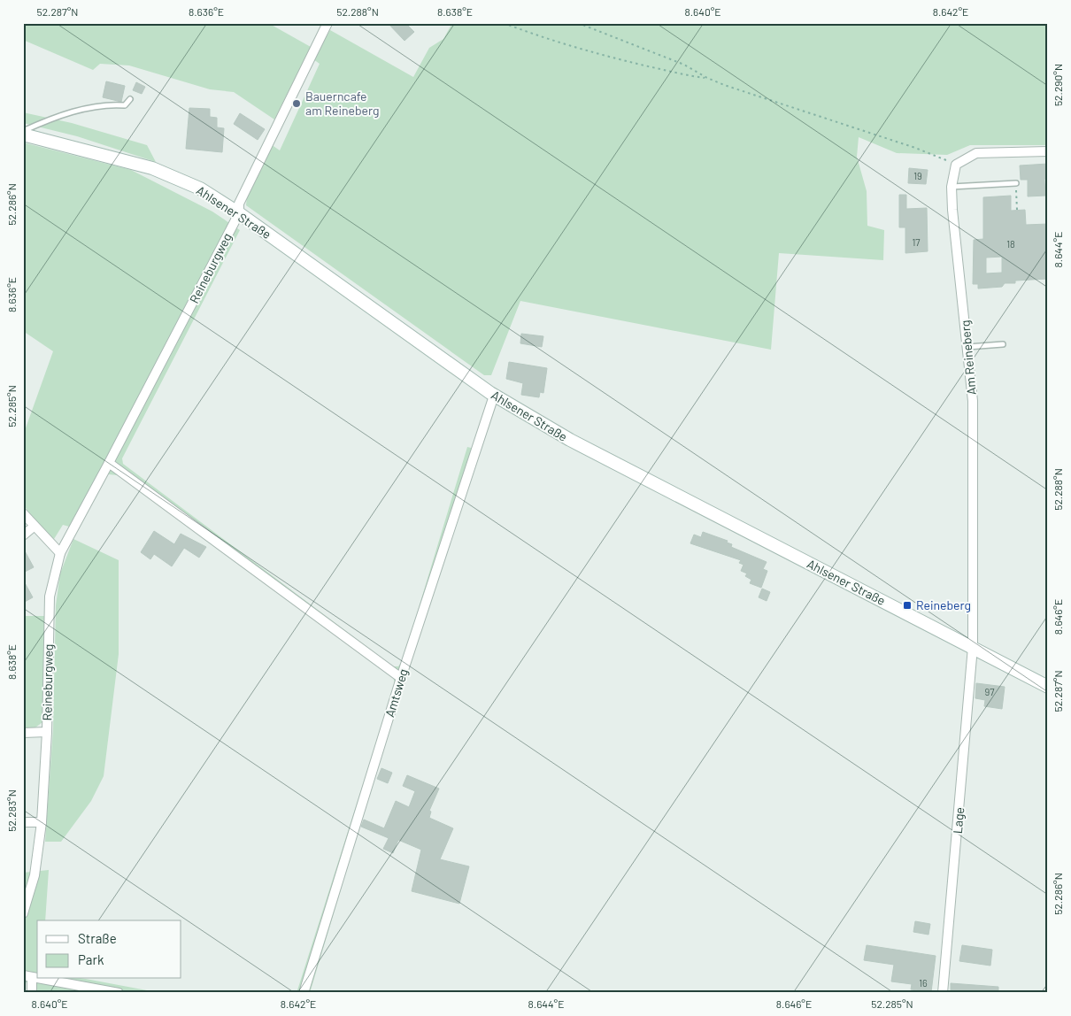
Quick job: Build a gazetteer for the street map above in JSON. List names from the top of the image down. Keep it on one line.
{"streets":{"main road":["Ahlsener Straße"],"street":["Reineburgweg","Am Reineberg","Amtsweg","Lage"]},"crossings":[["Ahlsener Straße","Reineburgweg"],["Ahlsener Straße","Am Reineberg"],["Ahlsener Straße","Amtsweg"],["Ahlsener Straße","Lage"],["Am Reineberg","Lage"]],"places":{"other":["Bauerncafe am Reineberg"],"transit":["Reineberg"]},"house_numbers":["19","17","18","97","16"],"legend":["Straße","Park"],"coordinates":["52.287°N","8.636°E","52.288°N","8.638°E","8.640°E","8.642°E","52.290°N","52.286°N","8.644°E","52.285°N","8.646°E","52.283°N"]}
